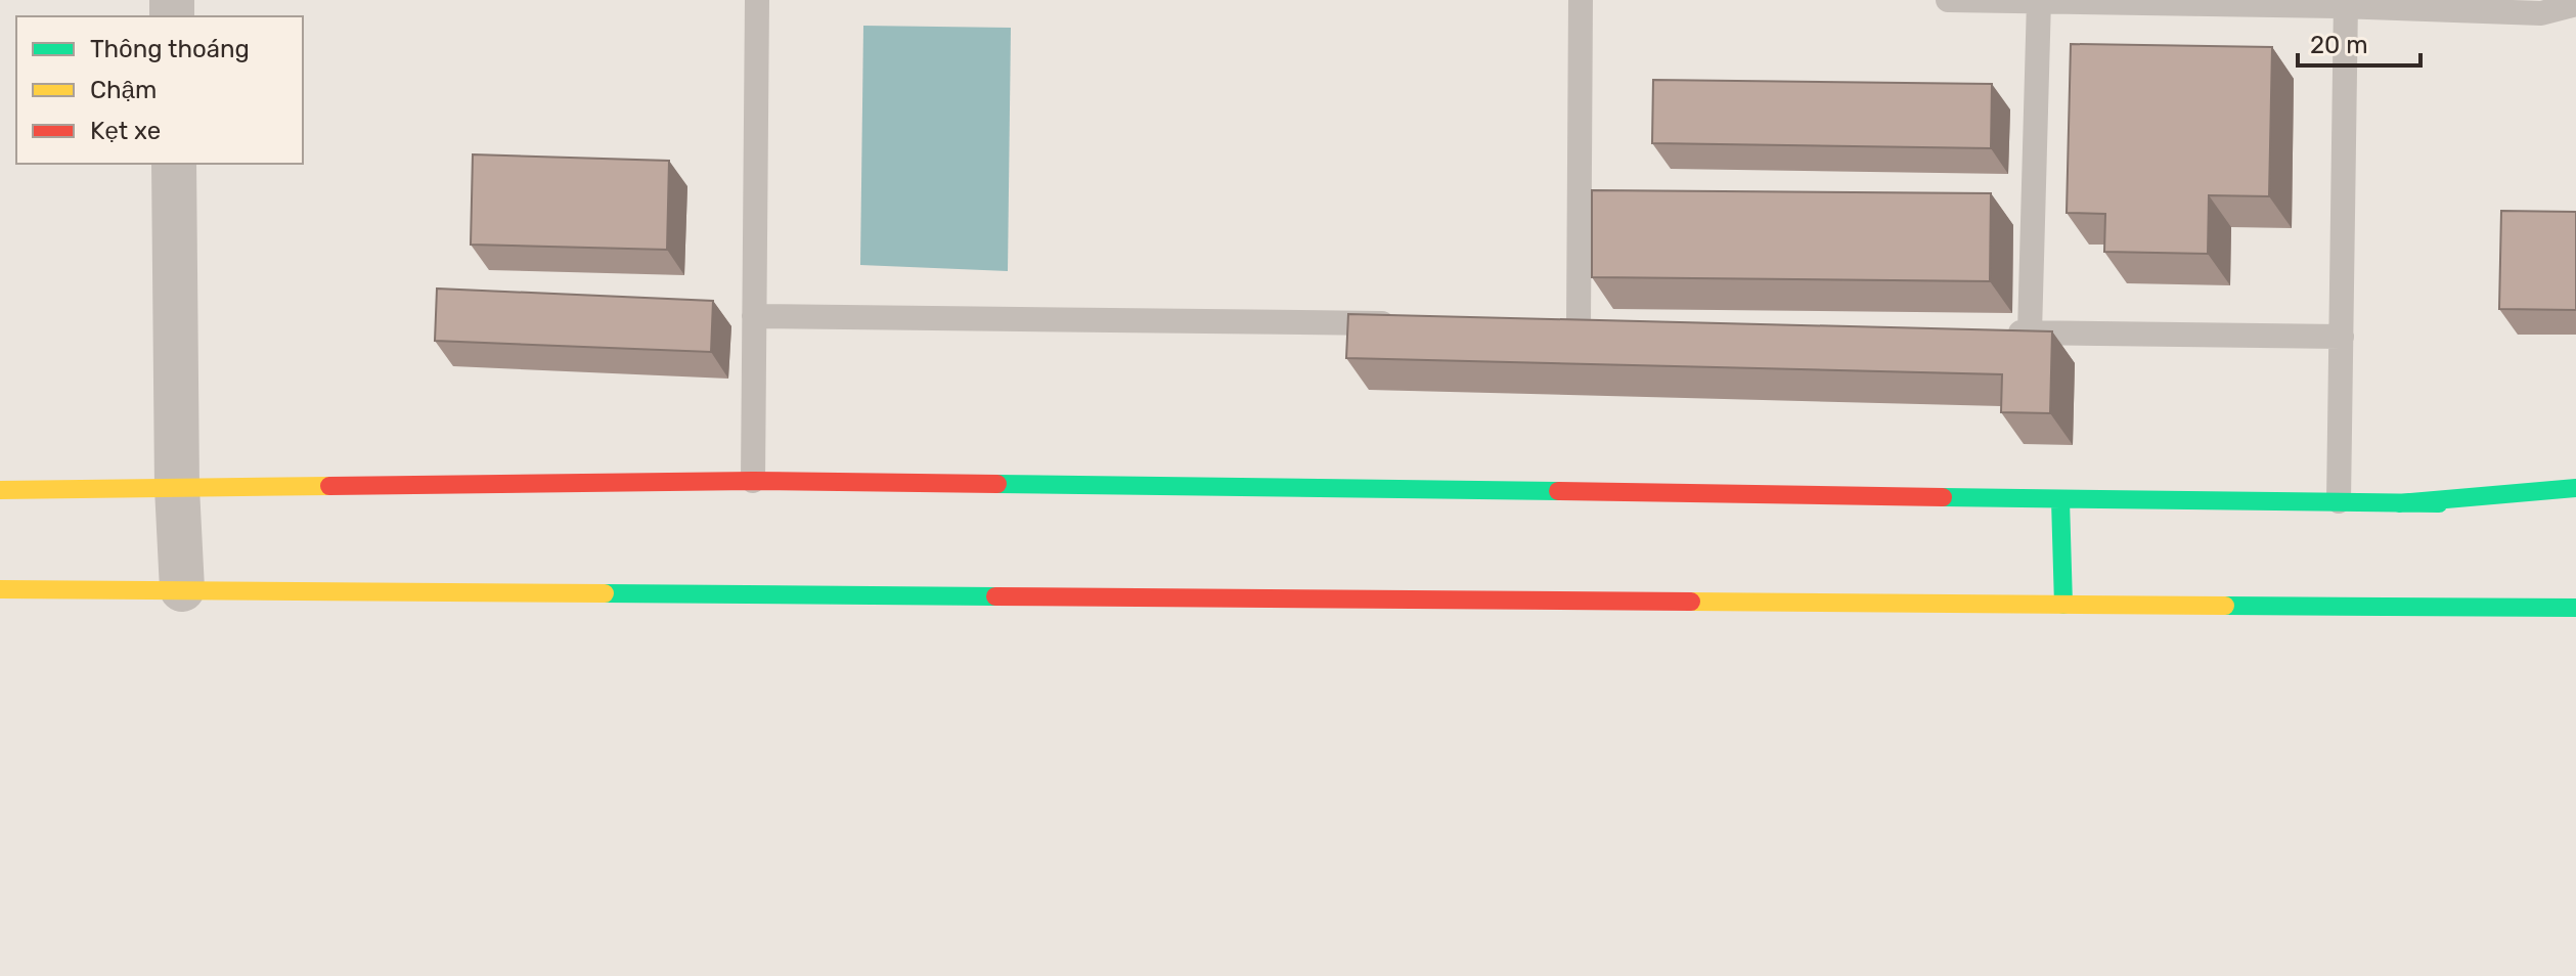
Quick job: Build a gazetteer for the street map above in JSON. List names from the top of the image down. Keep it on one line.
{"legend":["Thông thoáng","Chậm","Kẹt xe"],"scale_bar":"20 m"}
